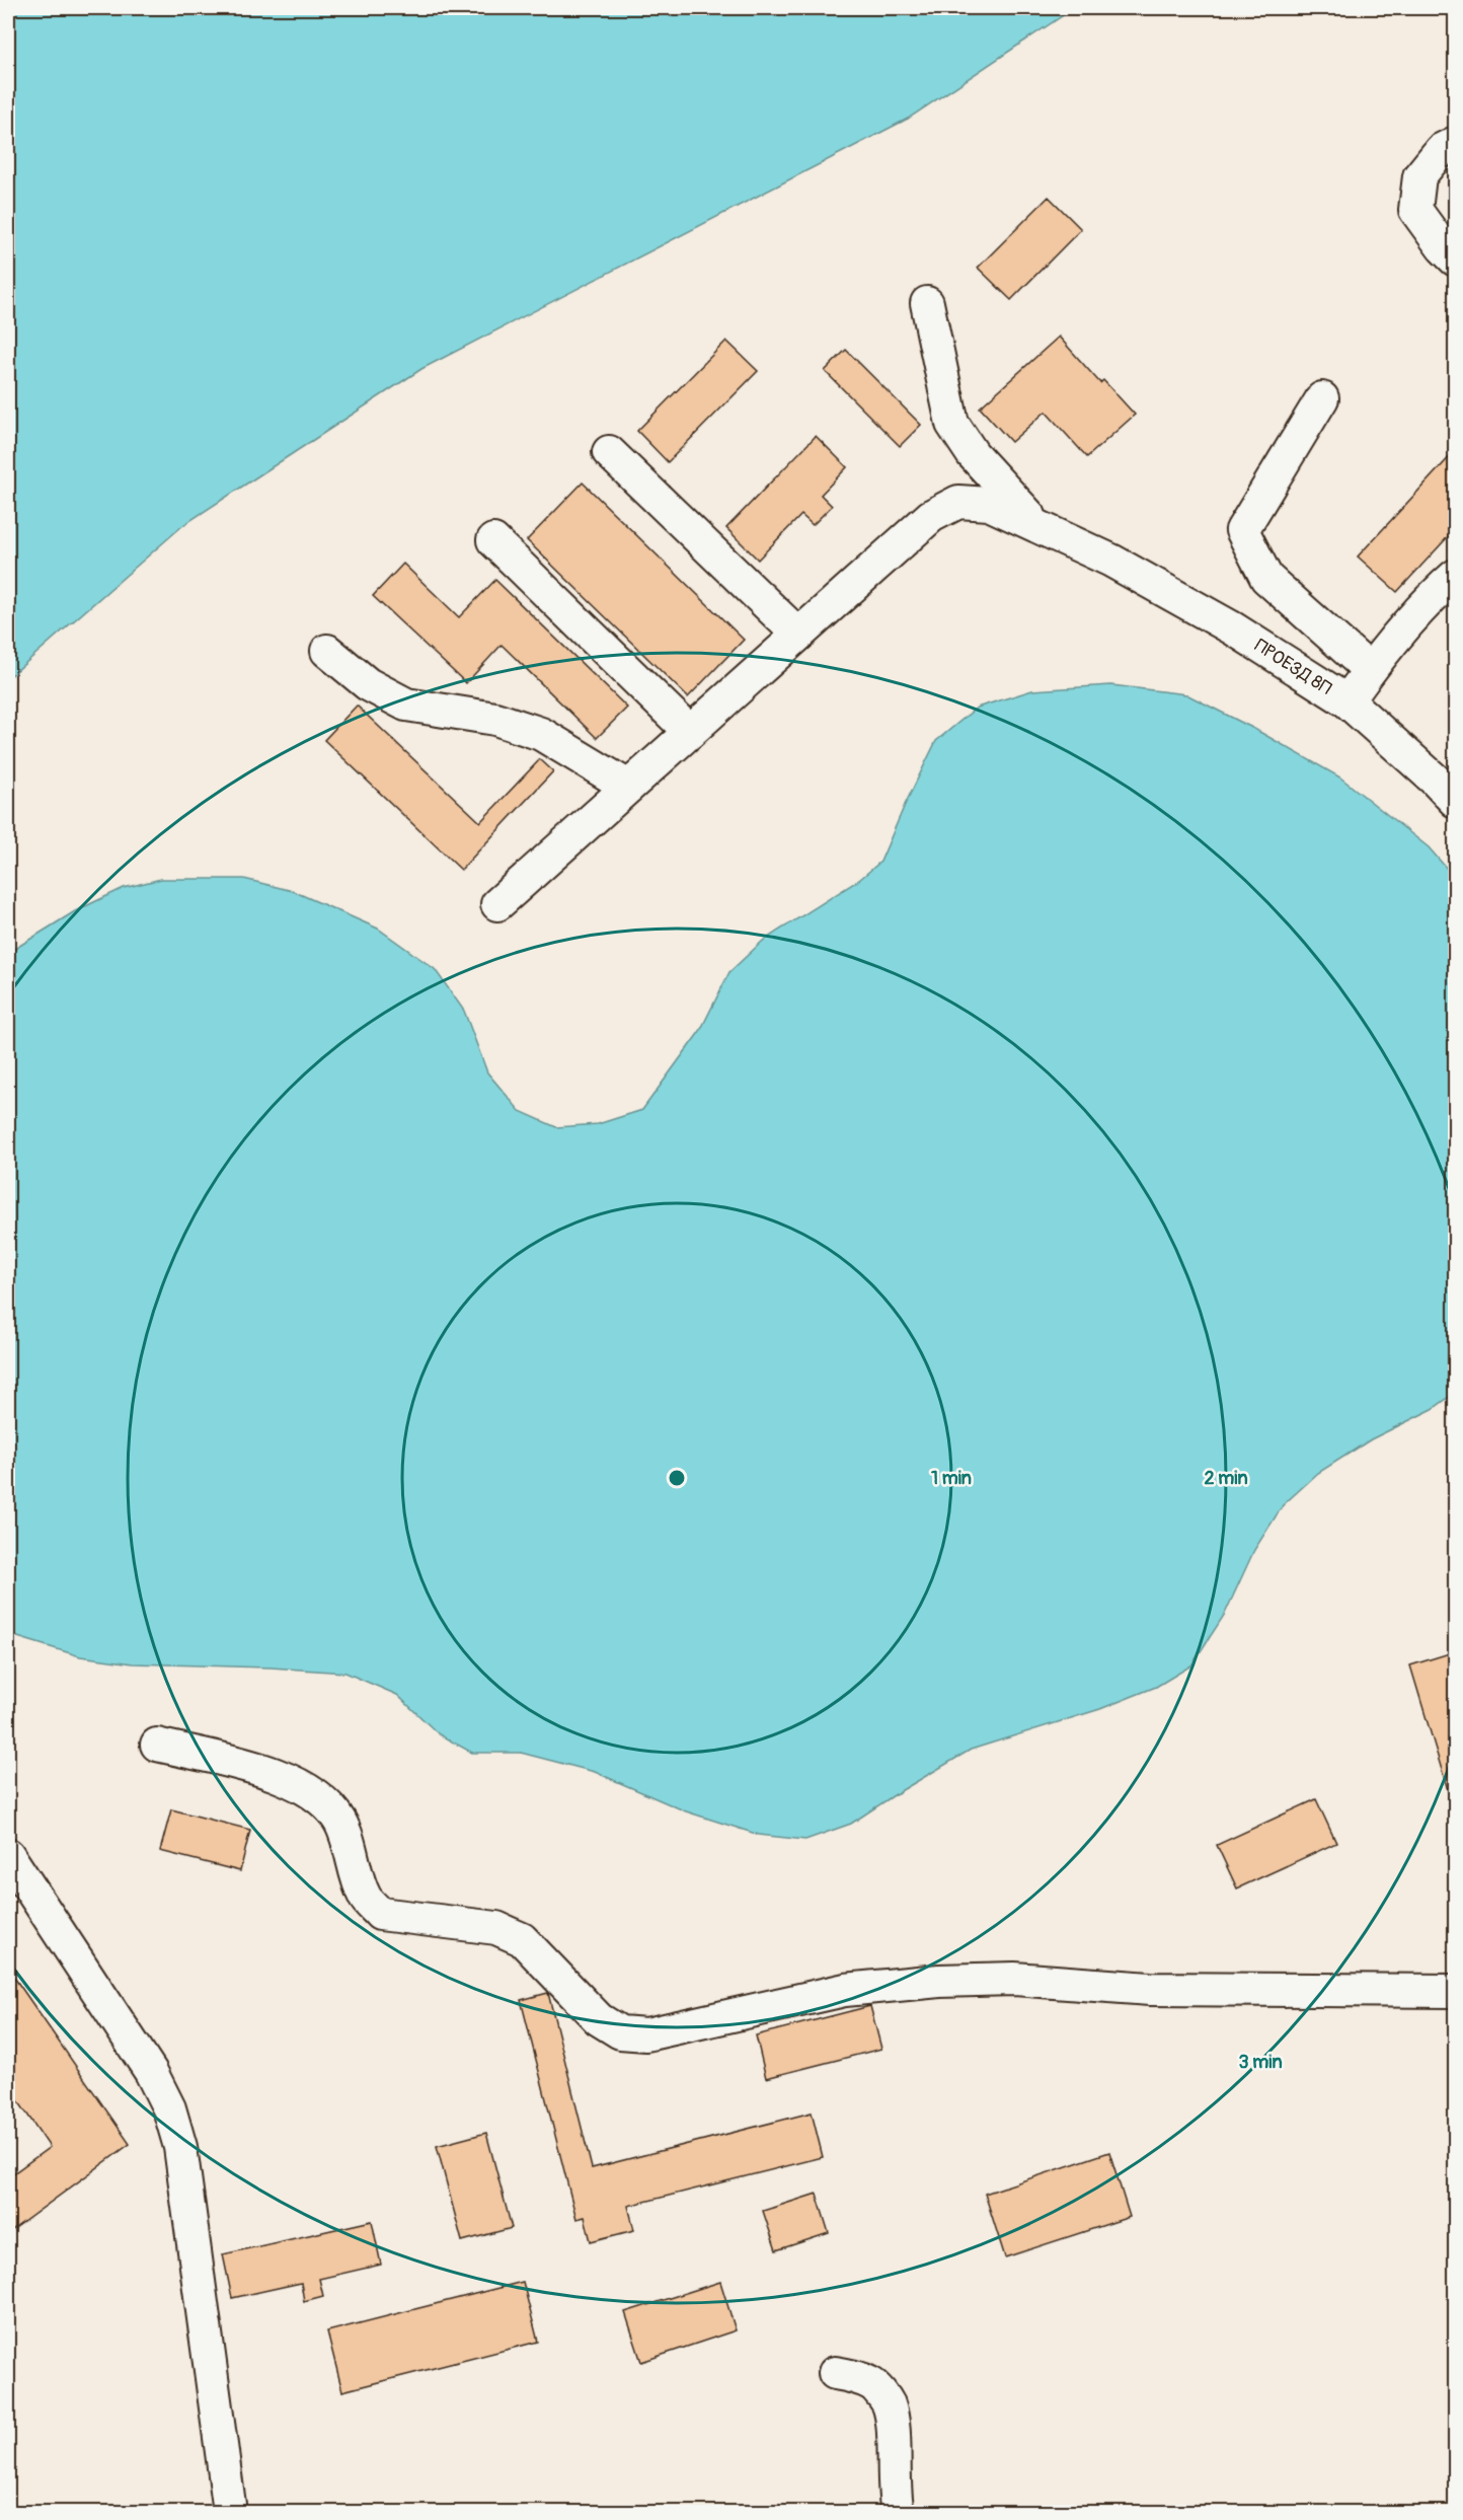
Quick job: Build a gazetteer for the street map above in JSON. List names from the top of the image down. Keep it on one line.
{"streets":{"street":["ПРОЕЗД 8П"]},"rings":["1 min","2 min","3 min"]}
